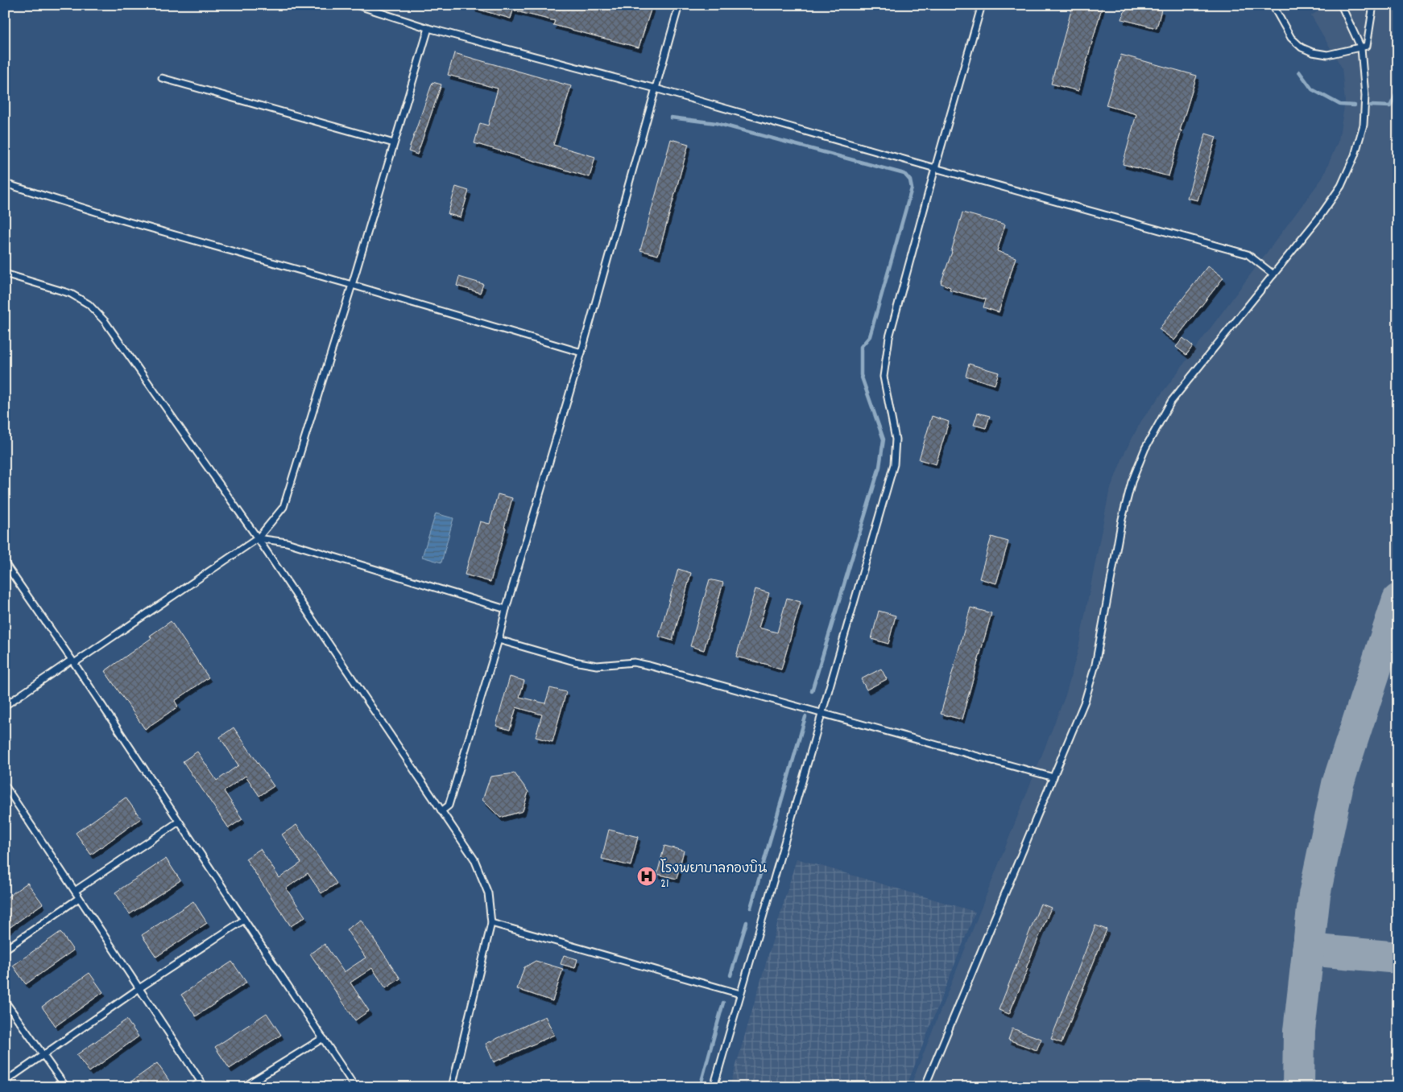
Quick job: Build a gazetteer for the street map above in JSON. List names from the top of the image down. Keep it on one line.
{"places":{"hospital":["โรงพยาบาลกองบิน 21"]}}
